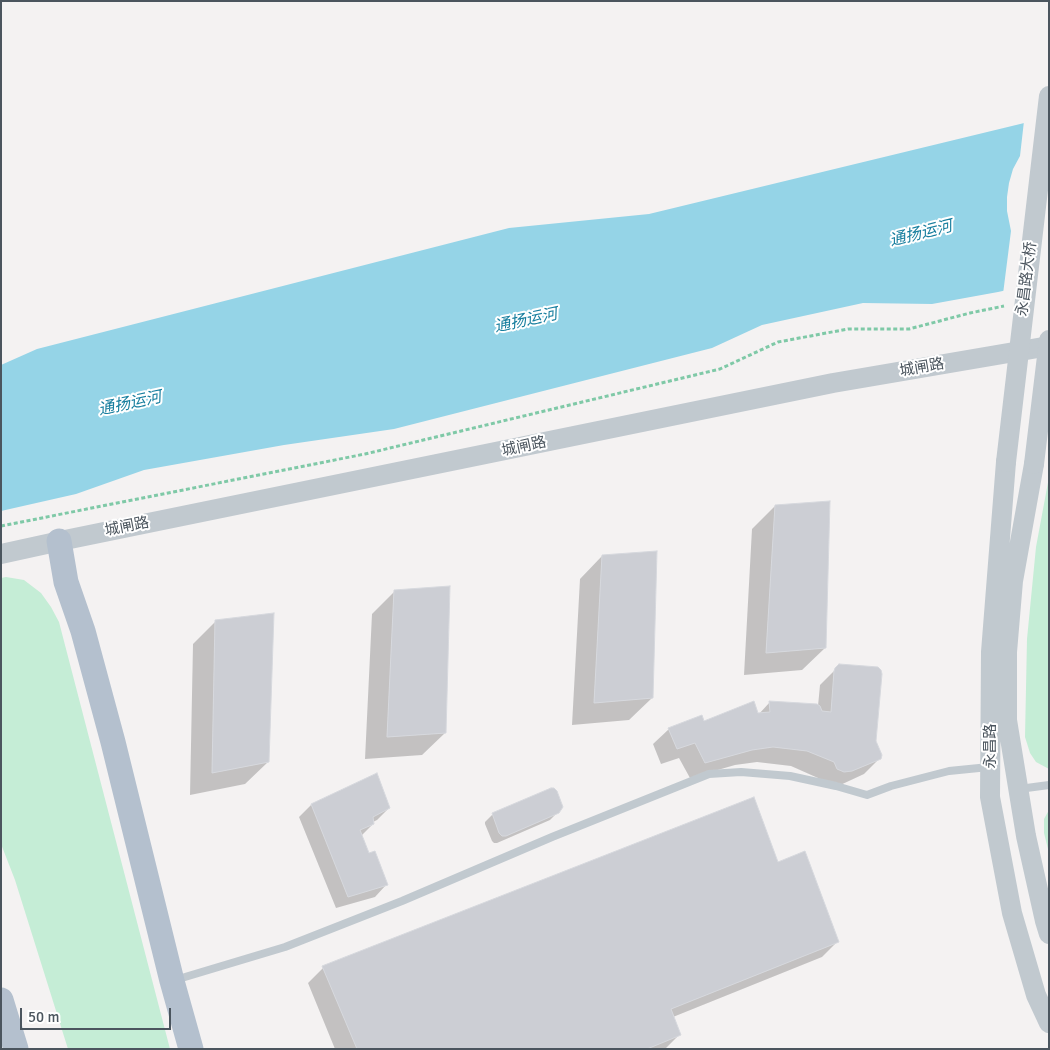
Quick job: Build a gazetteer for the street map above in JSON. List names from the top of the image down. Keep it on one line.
{"streets":{"street":["永昌路大桥","城闸路","永昌路"]},"crossings":[["永昌路大桥","永昌路"]],"water":["通扬运河"],"scale_bar":"50 m"}
